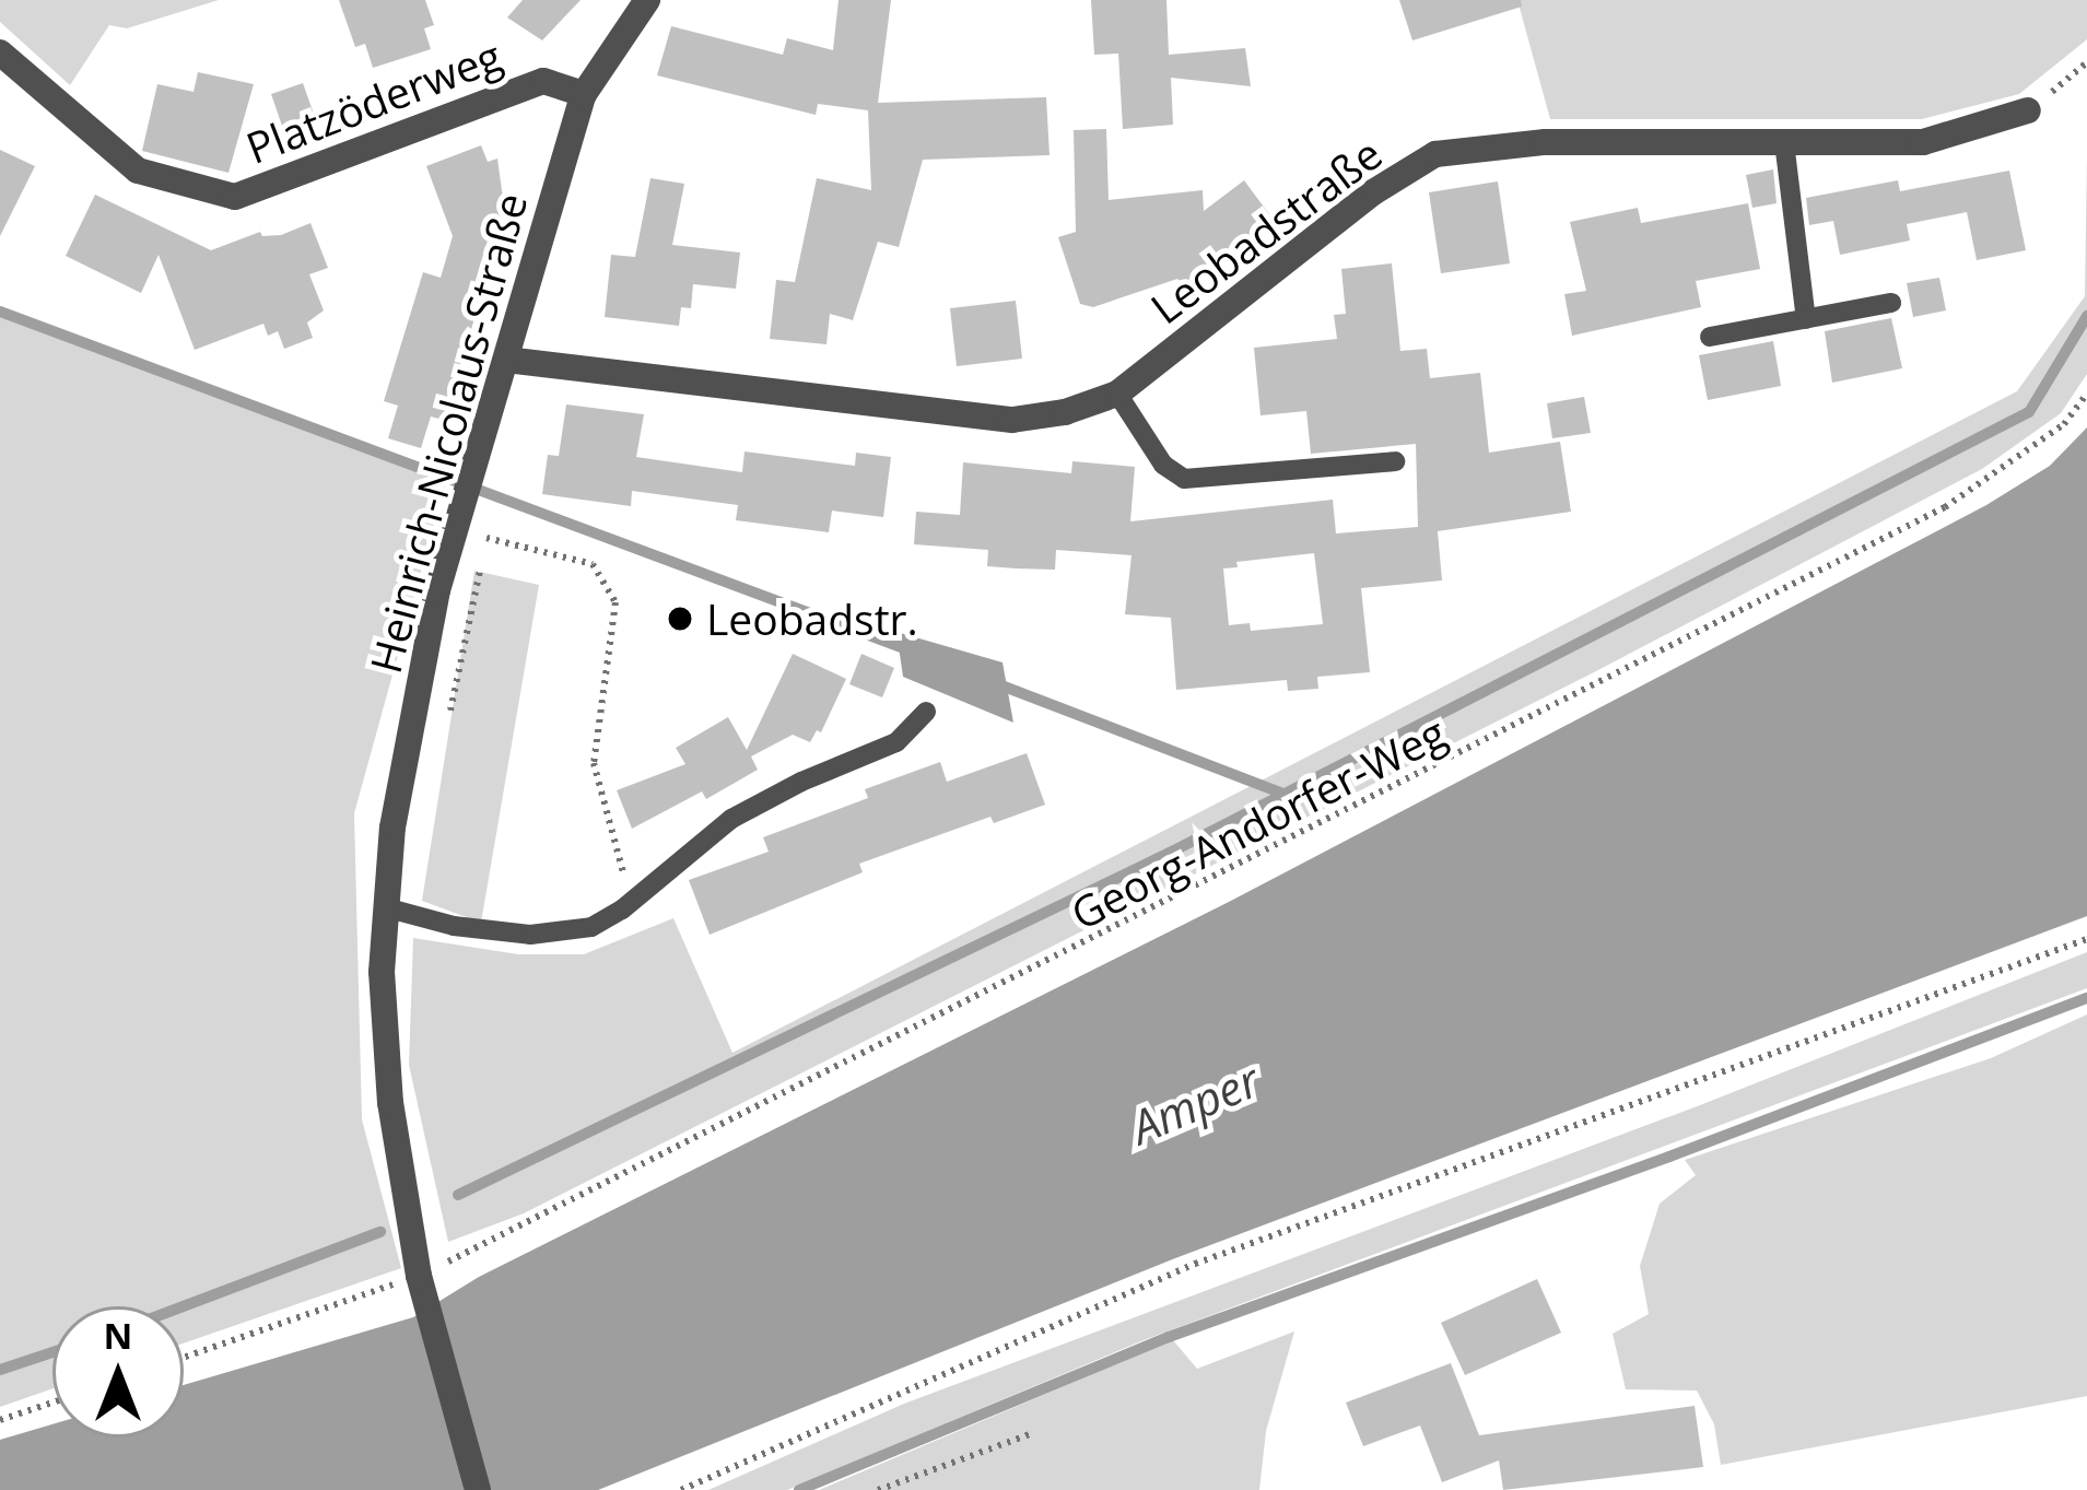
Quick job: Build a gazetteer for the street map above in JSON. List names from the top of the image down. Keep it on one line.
{"streets":{"street":["Platzöderweg","Leobadstraße","Heinrich-Nicolaus-Straße"],"path":["Georg-Andorfer-Weg"]},"crossings":[["Platzöderweg","Heinrich-Nicolaus-Straße"],["Leobadstraße","Heinrich-Nicolaus-Straße"],["Heinrich-Nicolaus-Straße","Georg-Andorfer-Weg"]],"water":["Amper"],"places":["Leobadstr."],"north":"top"}
